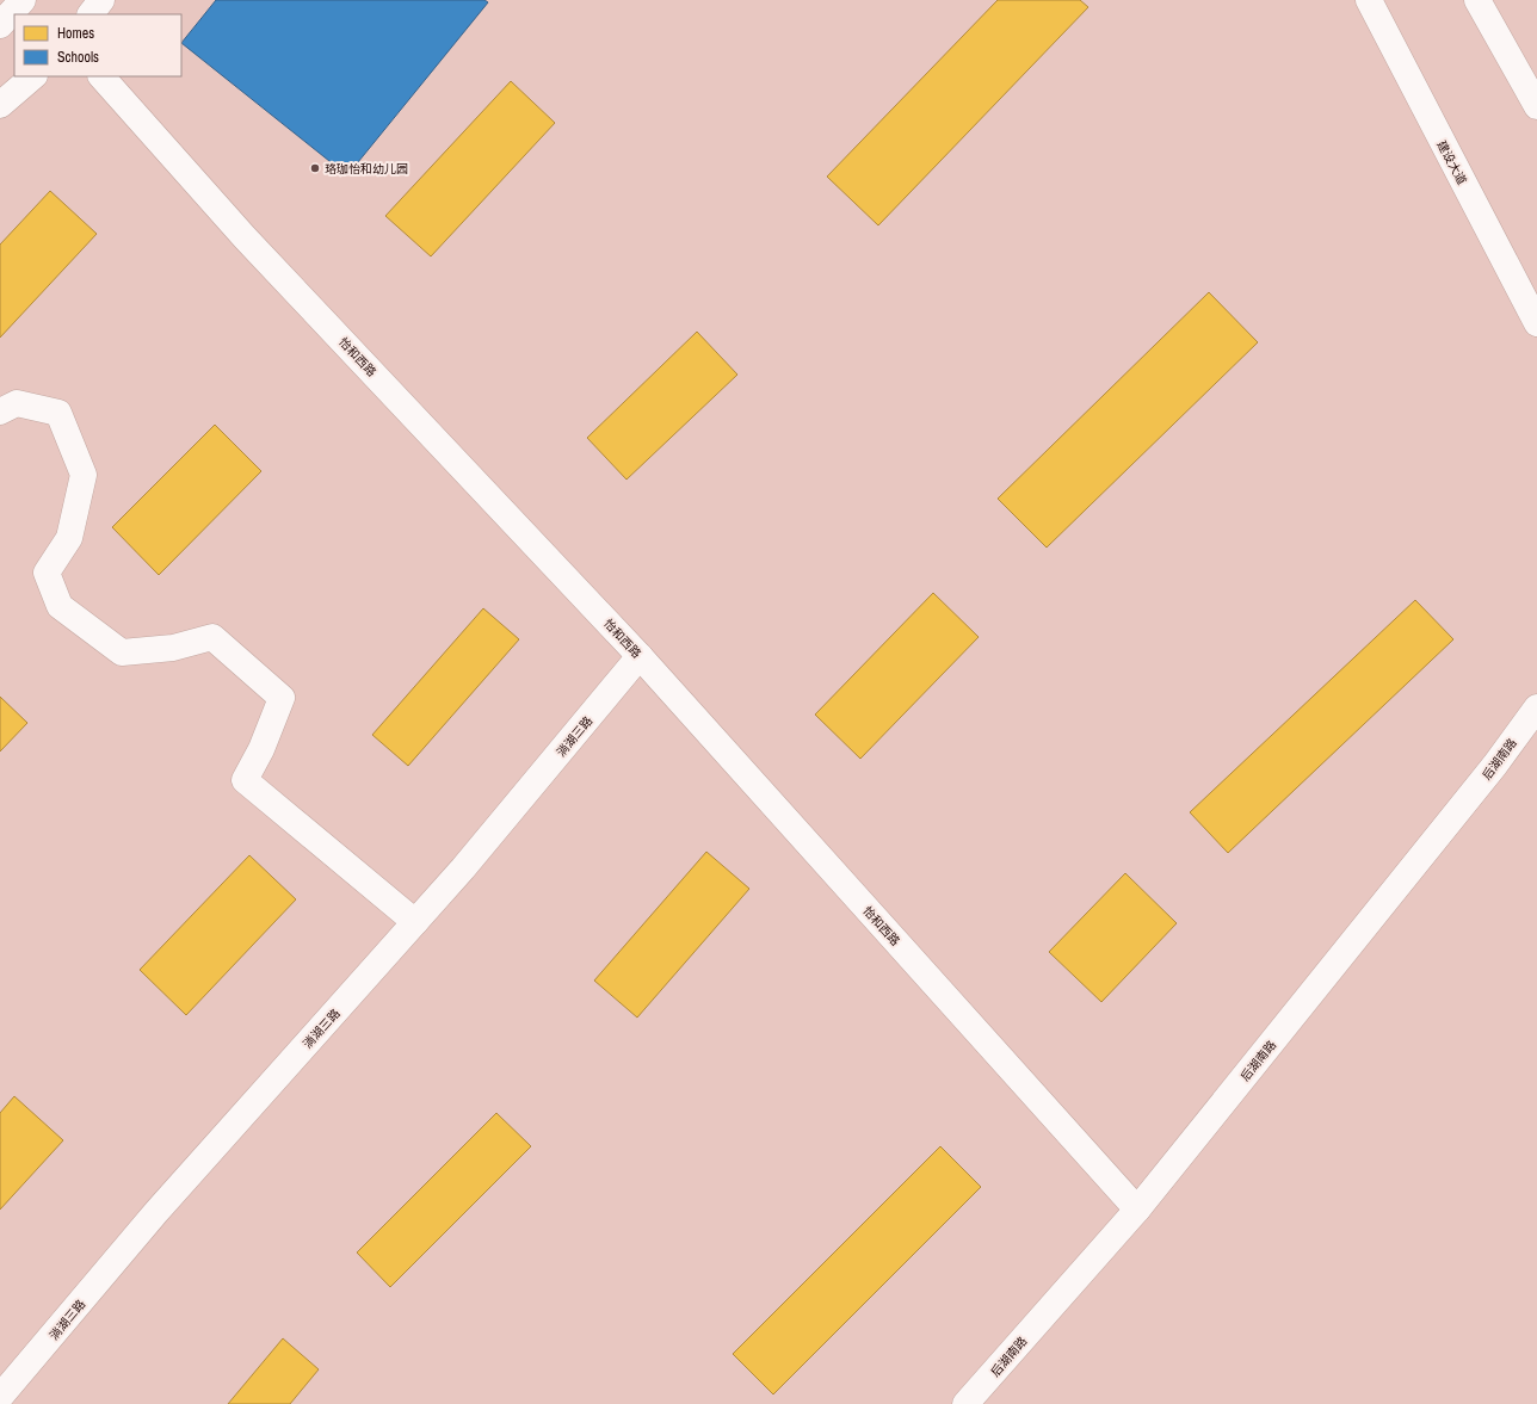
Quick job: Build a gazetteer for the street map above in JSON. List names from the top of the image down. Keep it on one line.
{"streets":{"street":["建设大道","怡和西路","淌湖三路","后湖南路"]},"crossings":[["怡和西路","淌湖三路"],["怡和西路","后湖南路"]],"places":["珞珈怡和幼儿园"],"legend":["Homes","Schools"]}
